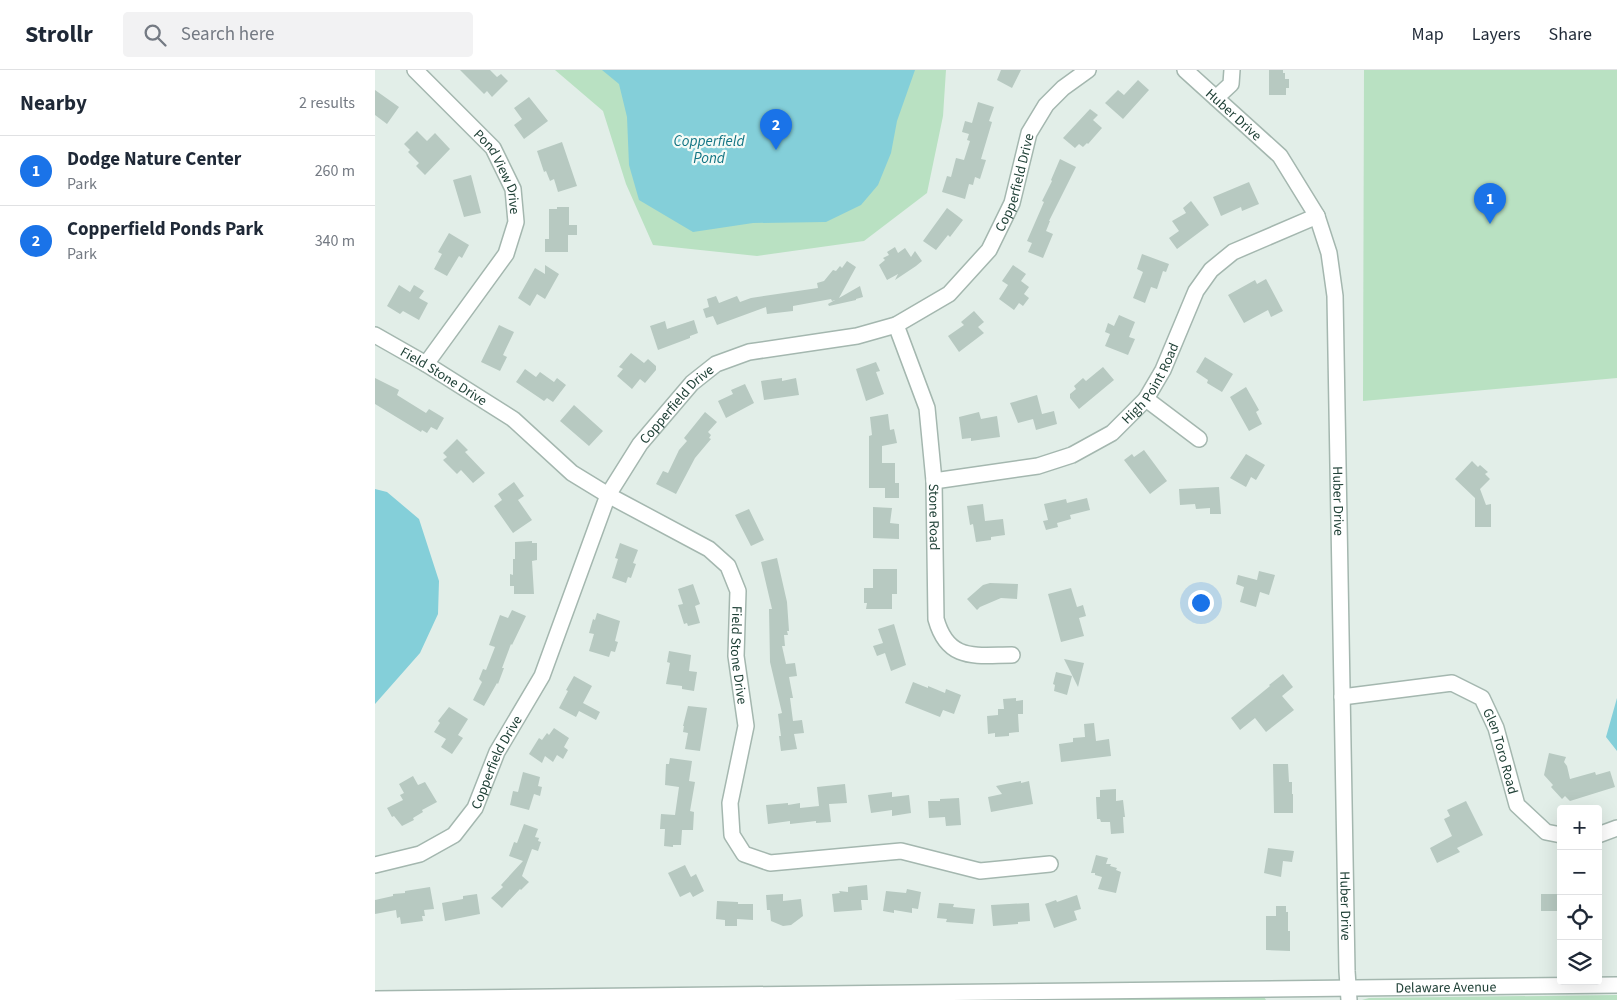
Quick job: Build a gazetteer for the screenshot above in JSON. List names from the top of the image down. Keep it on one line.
{"streets":{"street":["Huber Drive","Pond View Drive","Copperfield Drive","Field Stone Drive","High Point Road","Stone Road","Glen Toro Road","Delaware Avenue"]},"crossings":[["Huber Drive","High Point Road"],["Huber Drive","Glen Toro Road"],["Huber Drive","Delaware Avenue"],["Pond View Drive","Field Stone Drive"],["Copperfield Drive","Field Stone Drive"],["Copperfield Drive","Stone Road"],["High Point Road","Stone Road"]],"water":["Copperfield Pond"],"page":{"header":"Strollr","search":"Search here","nav":["Map","Layers","Share"],"heading":["Nearby","2 results"],"pins":["2","1"],"list":[{"mark":"1","name":"Dodge Nature Center","note":"Park","value":"260 m"},{"mark":"2","name":"Copperfield Ponds Park","note":"Park","value":"340 m"}],"map_buttons":["+","−"]}}
